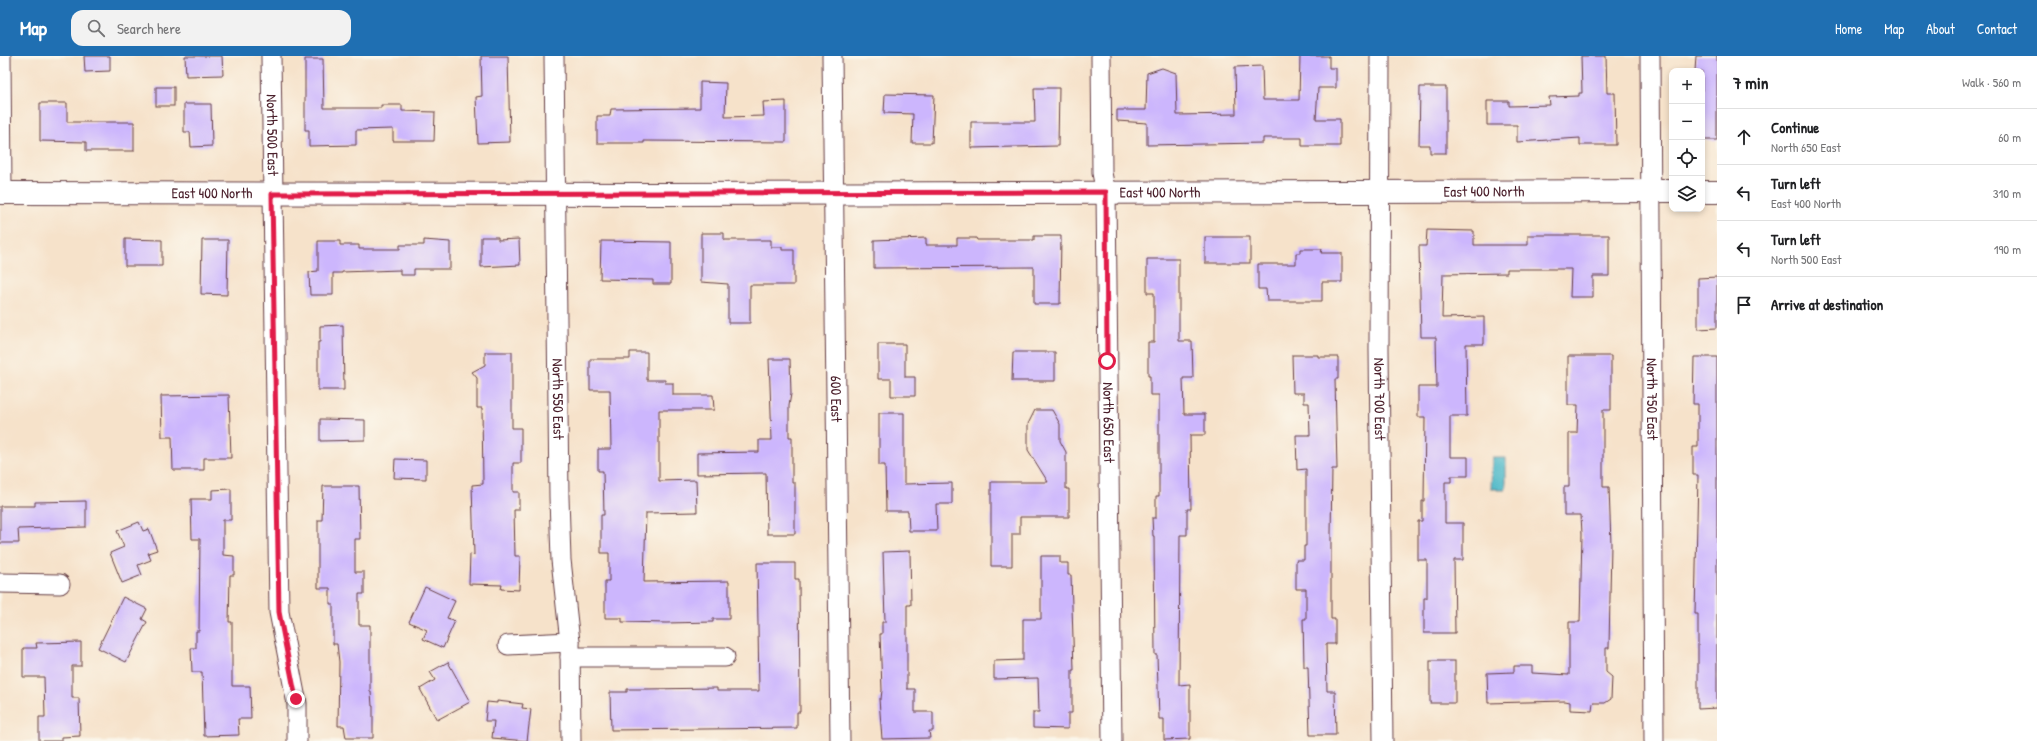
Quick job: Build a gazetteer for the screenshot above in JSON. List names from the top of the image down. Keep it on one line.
{"streets":{"main road":["East 400 North"],"street":["North 500 East","600 East","North 750 East","North 550 East","North 700 East","North 650 East"]},"crossings":[["North 500 East","East 400 North"],["East 400 North","600 East"],["East 400 North","North 750 East"],["East 400 North","North 550 East"],["East 400 North","North 700 East"],["East 400 North","North 650 East"]],"page":{"header":"Map","search":"Search here","nav":["Home","Map","About","Contact"],"heading":["7 min","Walk · 560 m"],"map_buttons":["+","−"],"list":[["Continue","North 650 East","60 m"],["Turn left","East 400 North","310 m"],["Turn left","North 500 East","190 m"],"Arrive at destination"]}}
